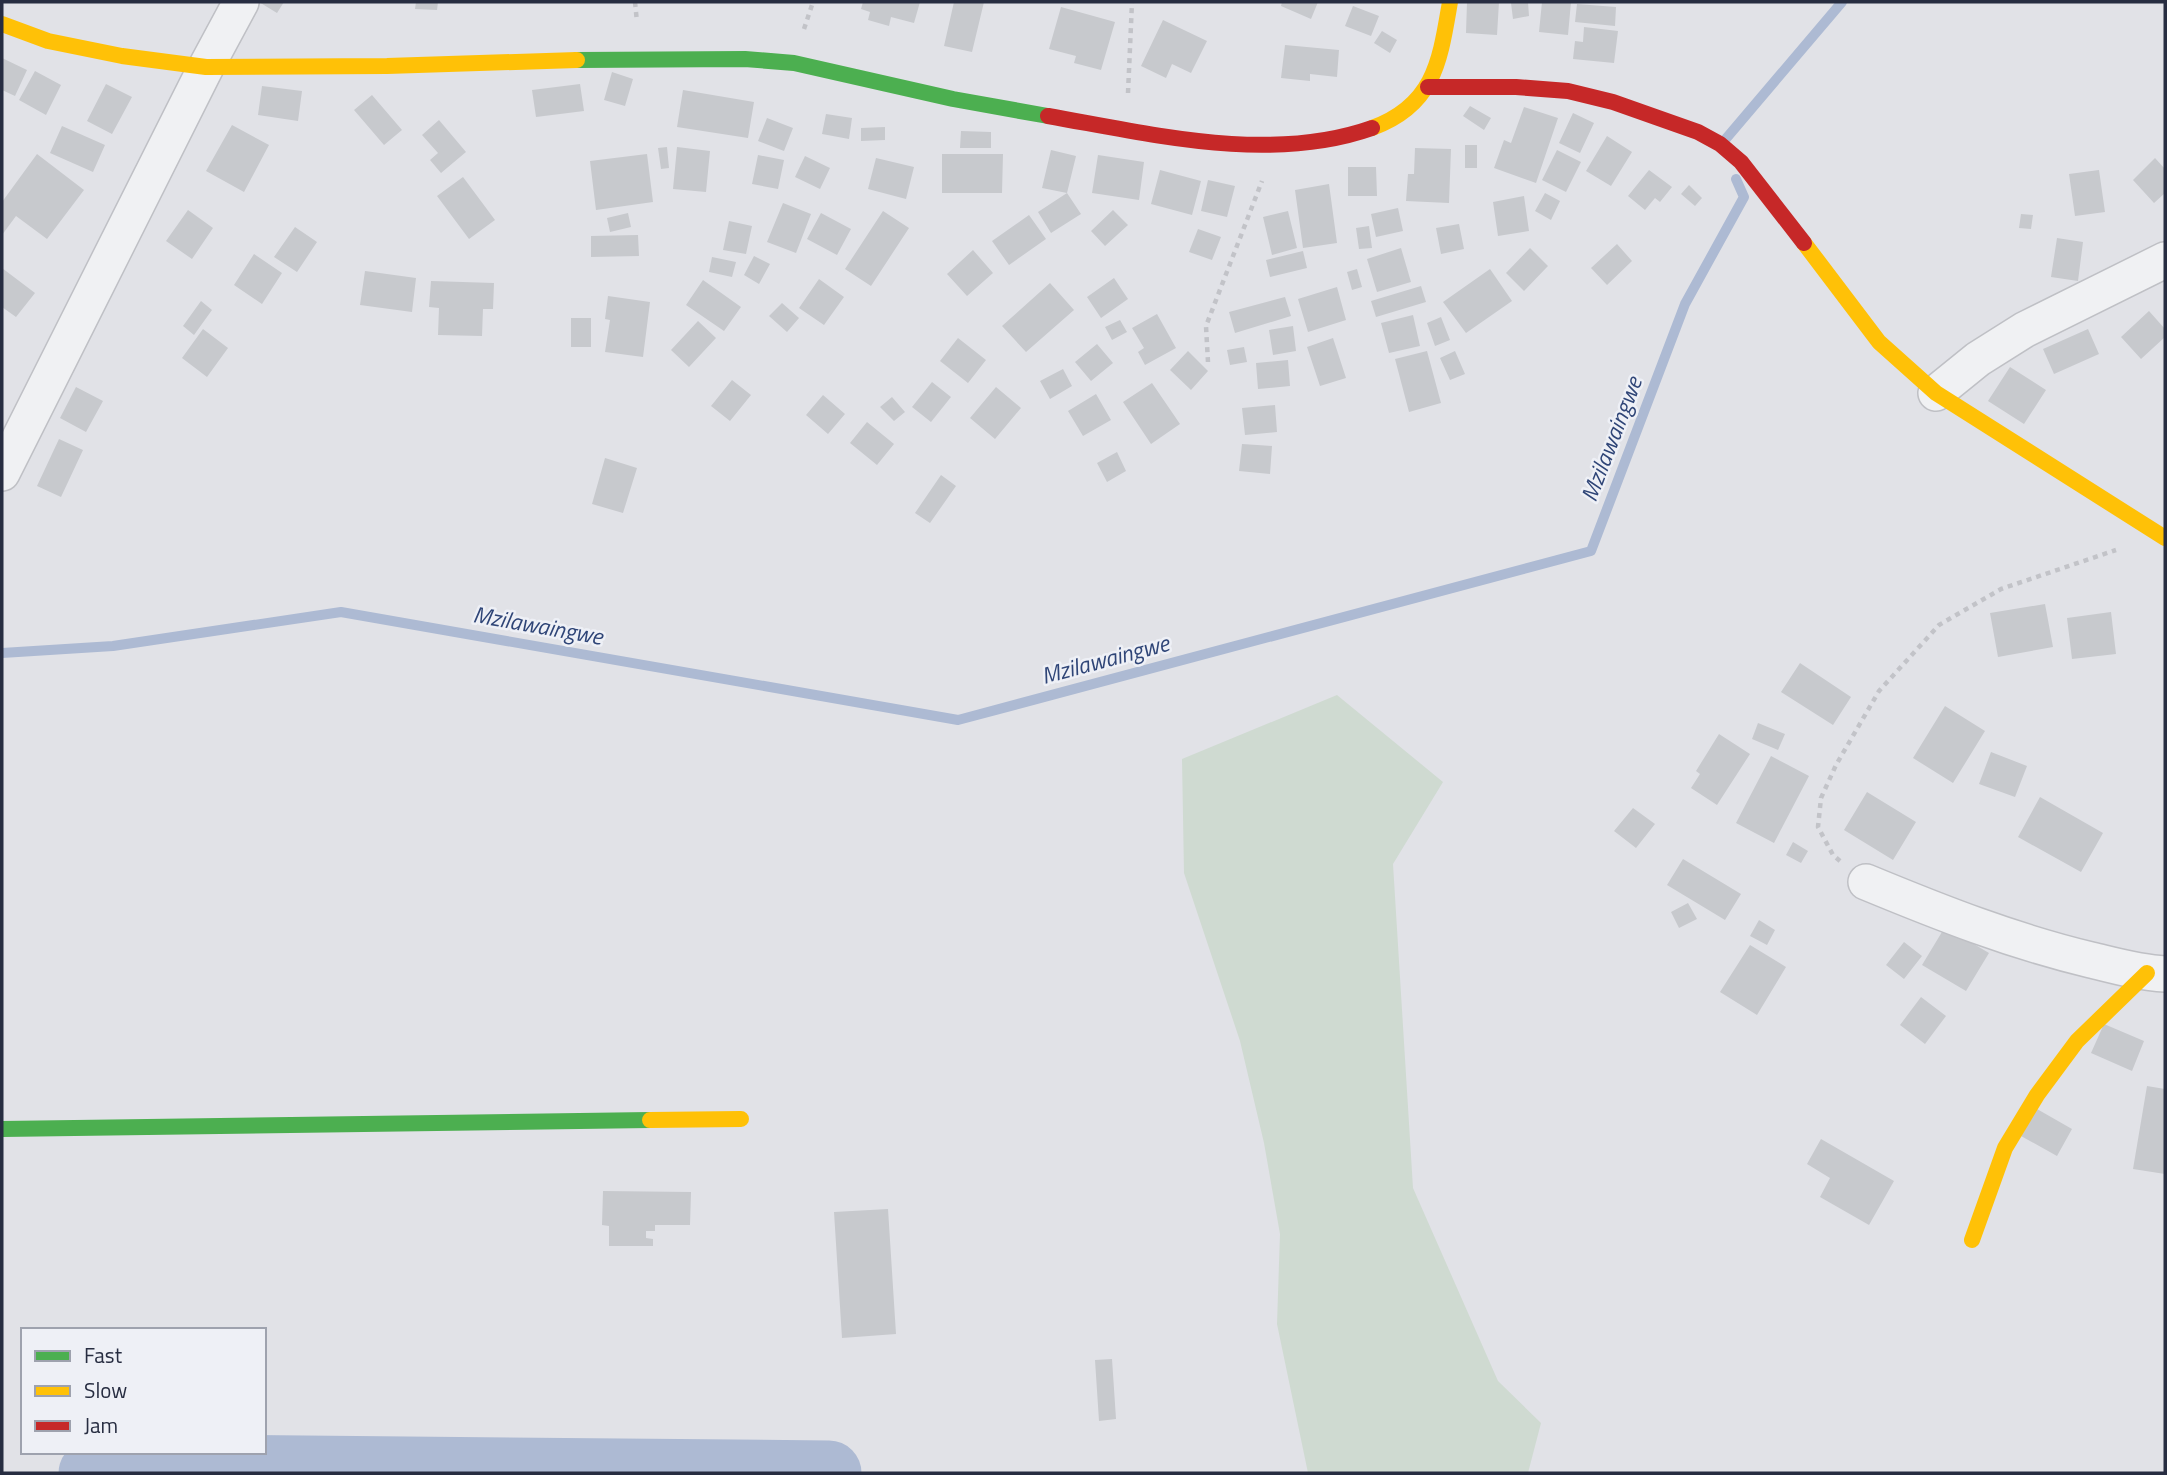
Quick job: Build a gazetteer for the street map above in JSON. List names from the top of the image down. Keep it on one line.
{"water":["Mzilawaingwe"],"legend":["Fast","Slow","Jam"]}
